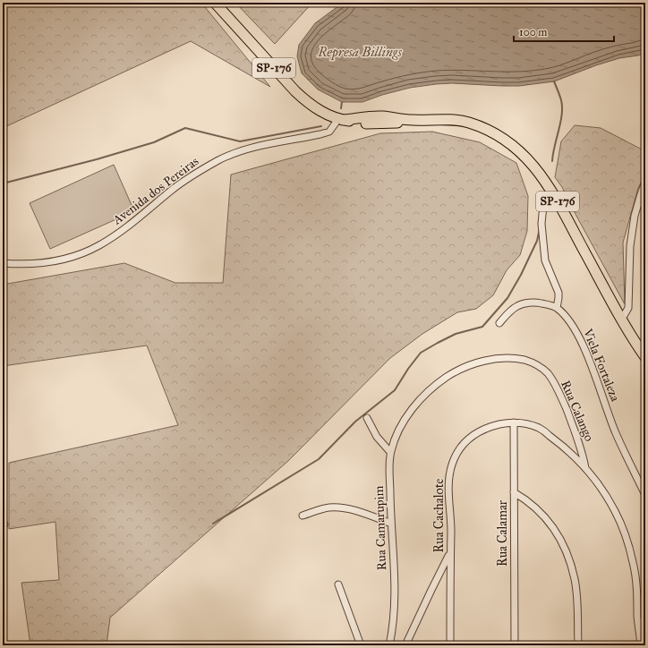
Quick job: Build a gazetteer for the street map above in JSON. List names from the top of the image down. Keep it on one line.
{"streets":{"main road":["SP-176"],"street":["Avenida dos Pereiras","Viela Fortaleza","Rua Calango","Rua Cachalote","Rua Camarupim","Rua Calamar"]},"crossings":[["SP-176","Avenida dos Pereiras"],["Rua Calango","Rua Cachalote"],["Rua Calango","Rua Camarupim"],["Rua Cachalote","Rua Calamar"]],"water":["Represa Billings"],"scale_bar":"100 m"}
